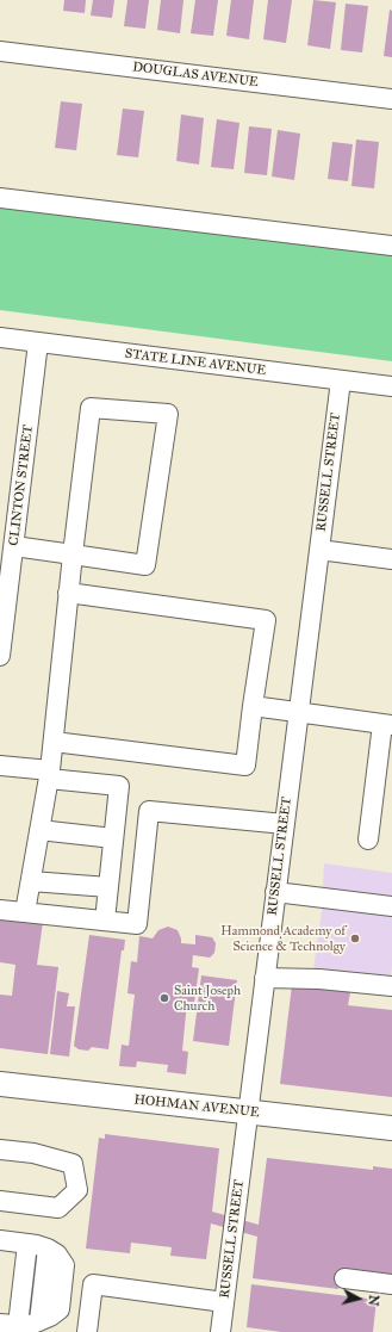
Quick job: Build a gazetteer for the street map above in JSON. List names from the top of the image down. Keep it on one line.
{"streets":{"main road":["HOHMAN AVENUE"],"street":["DOUGLAS AVENUE","STATE LINE AVENUE","RUSSELL STREET","CLINTON STREET"]},"crossings":[["STATE LINE AVENUE","RUSSELL STREET"],["STATE LINE AVENUE","CLINTON STREET"],["RUSSELL STREET","HOHMAN AVENUE"]],"places":["Hammond Academy of Science & Technolgy","Saint Joseph Church"],"north":"right"}
